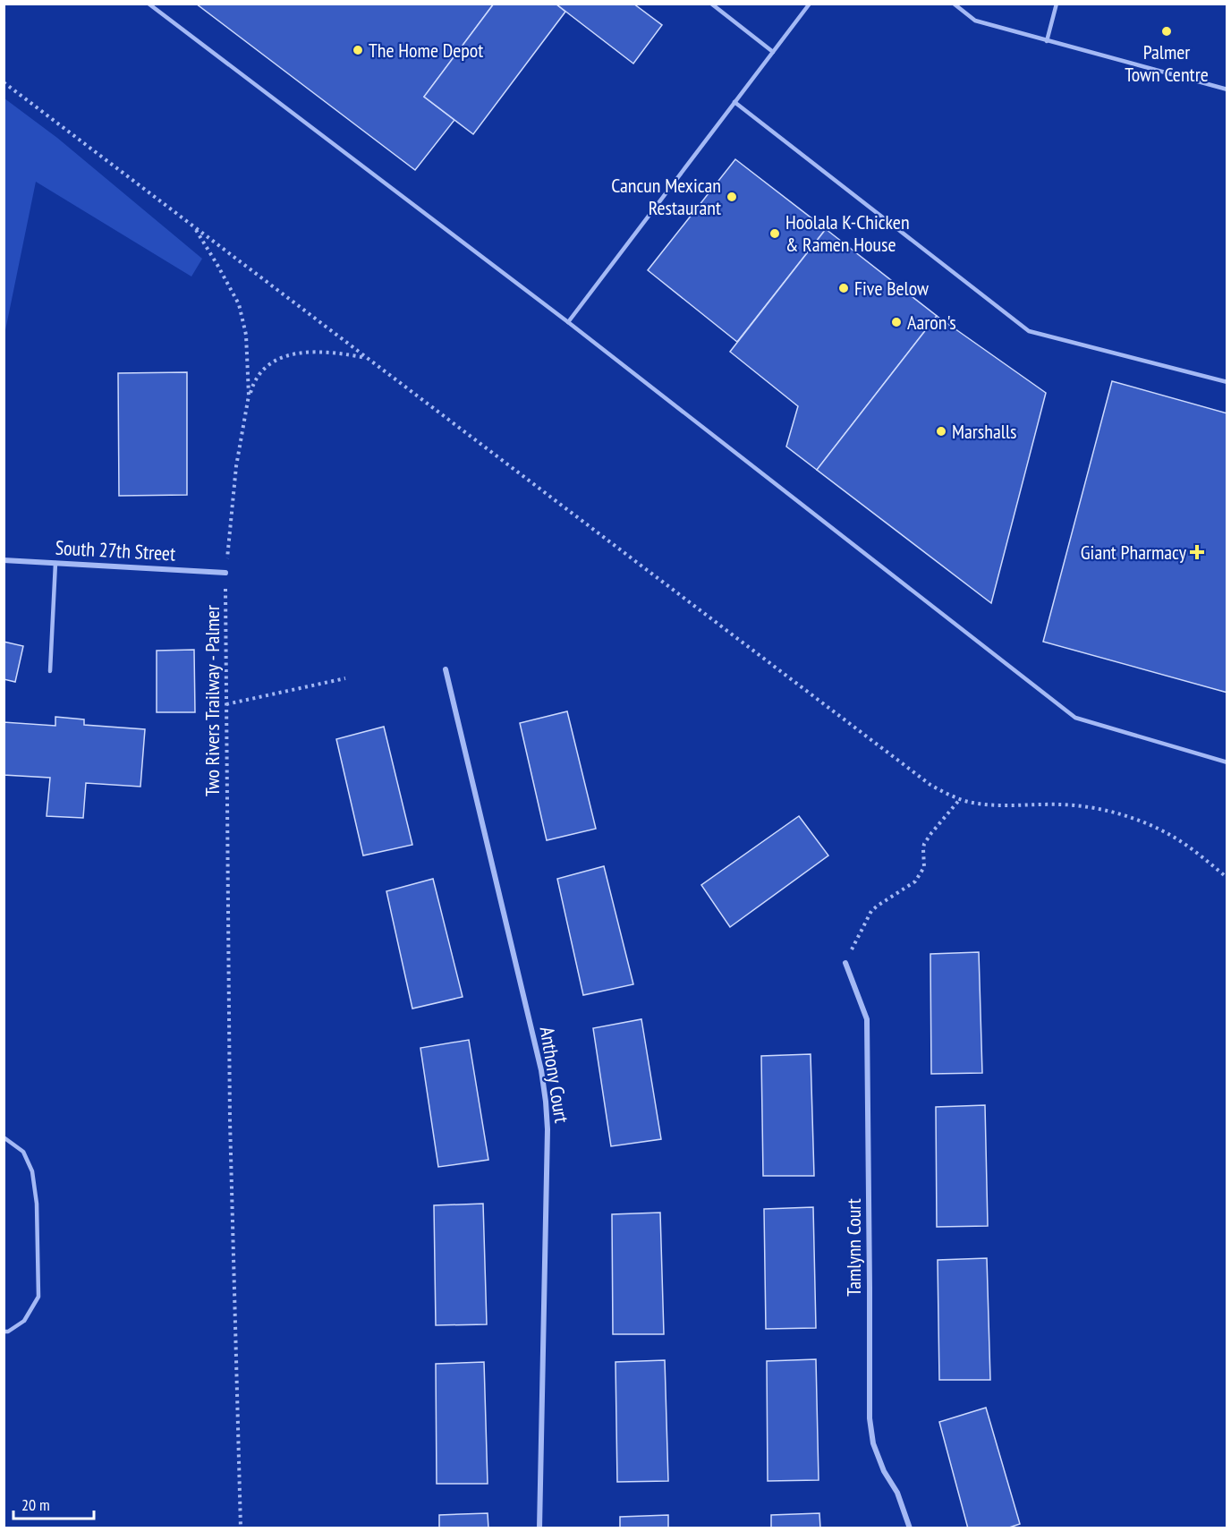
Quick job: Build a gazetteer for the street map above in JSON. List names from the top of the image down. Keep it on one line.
{"streets":{"street":["South 27th Street","Anthony Court","Tamlynn Court"],"path":["Two Rivers Trailway - Palmer"]},"crossings":[["South 27th Street","Two Rivers Trailway - Palmer"]],"places":{"other":["Palmer Town Centre","The Home Depot","Cancun Mexican Restaurant","Hoolala K-Chicken & Ramen House","Five Below","Aaron's","Marshalls"],"health":["Giant Pharmacy"]},"scale_bar":"20 m"}
